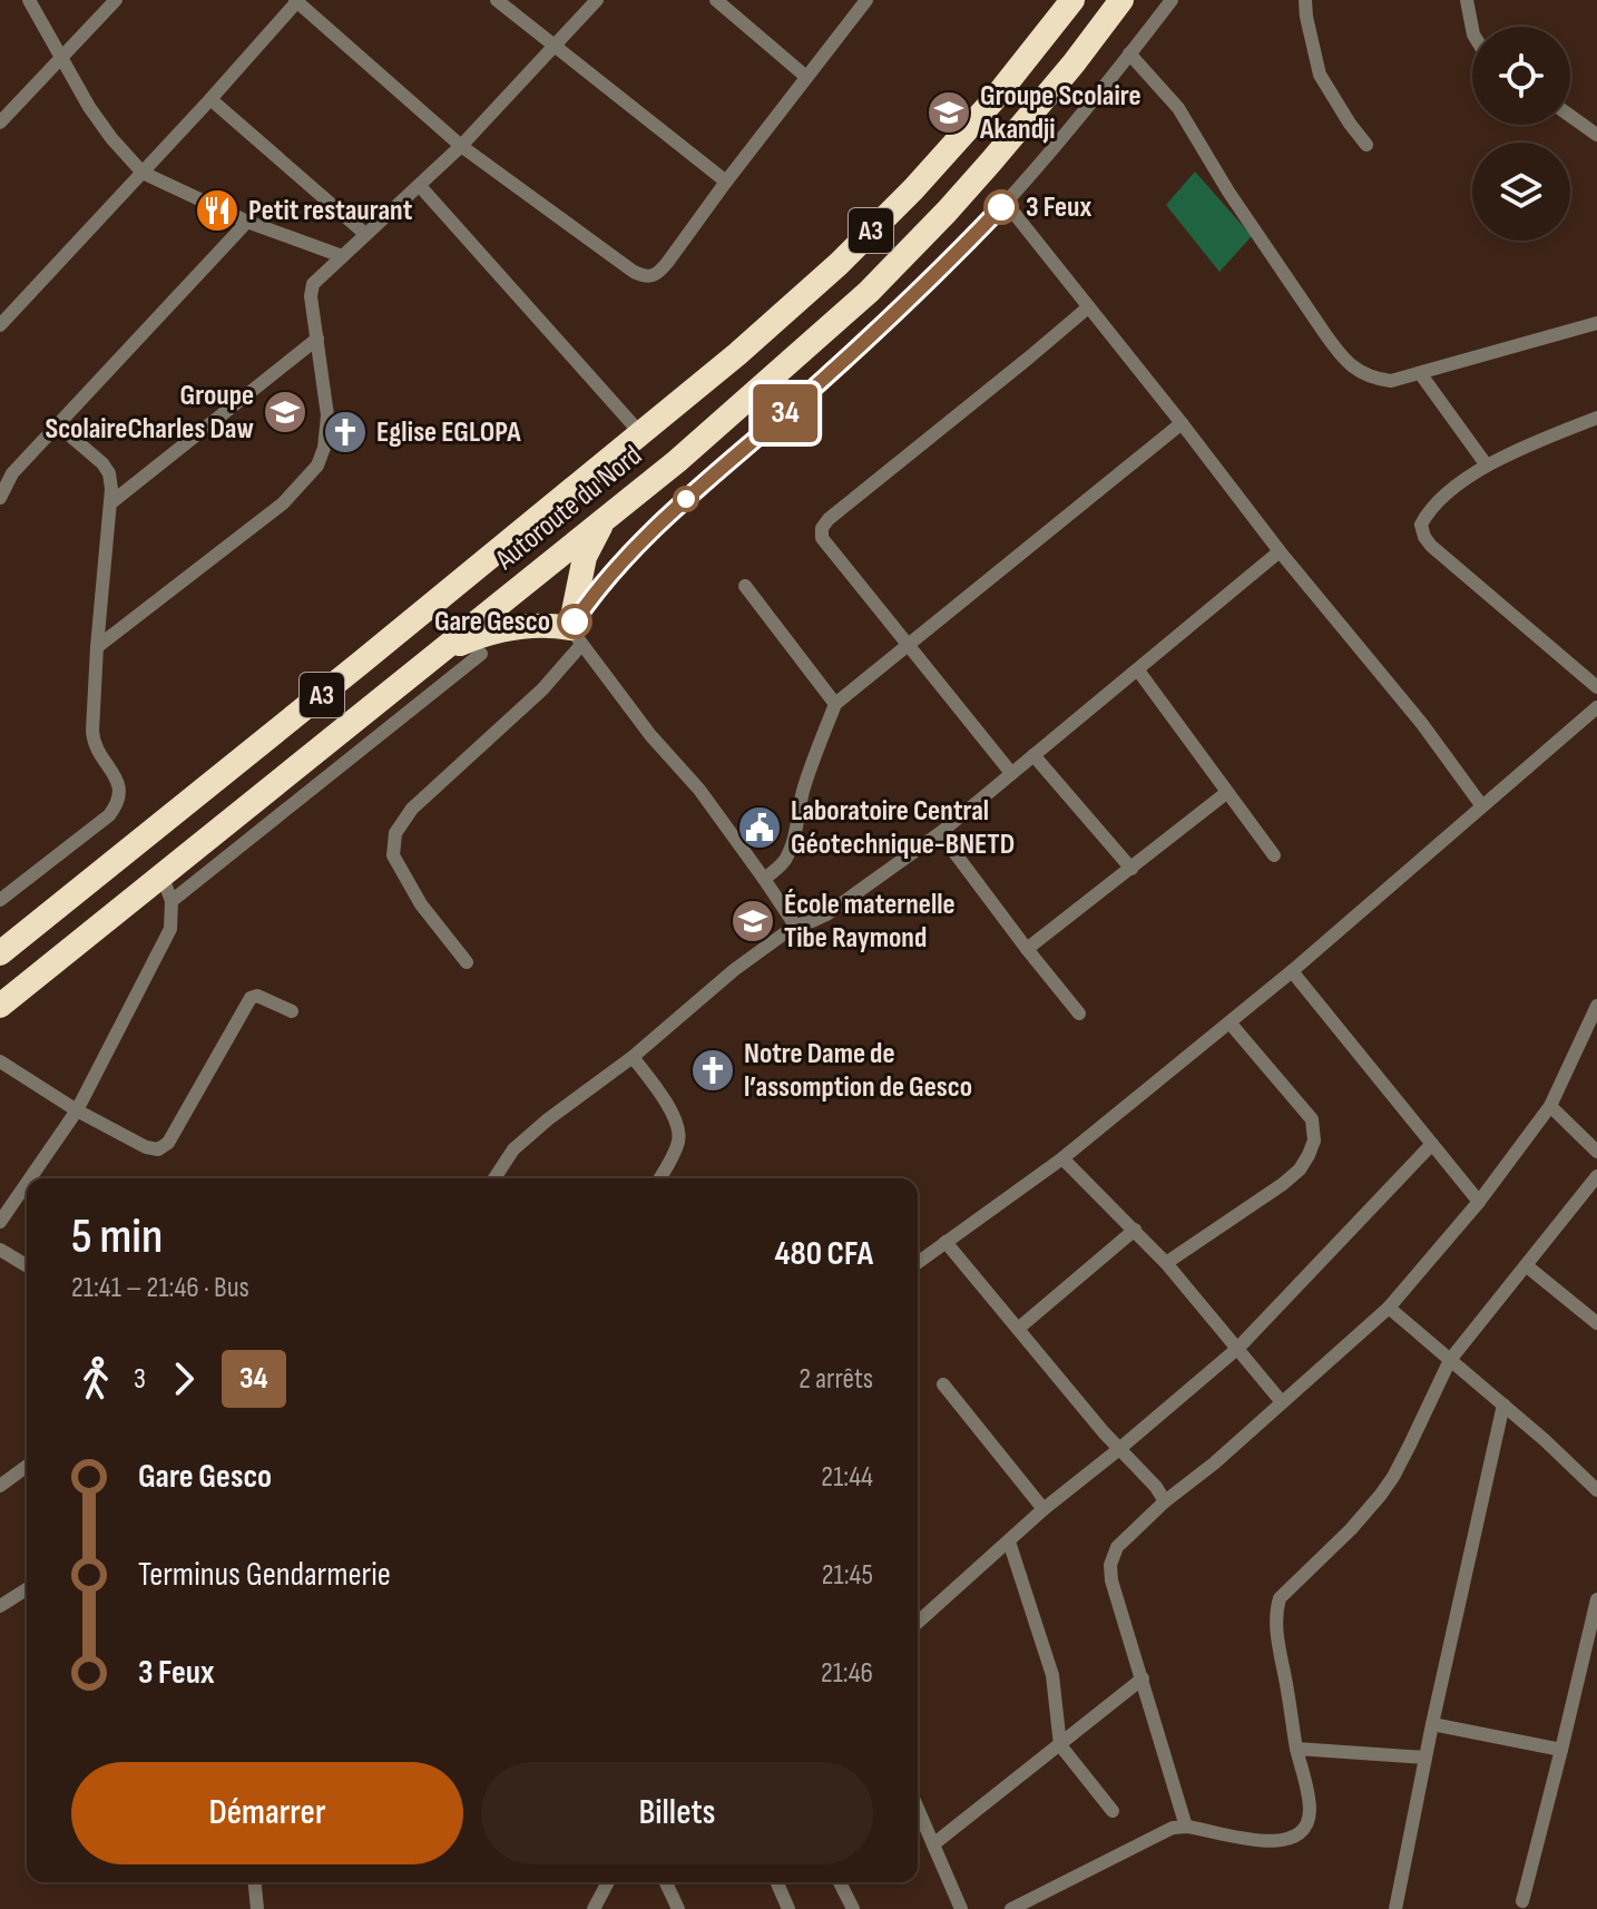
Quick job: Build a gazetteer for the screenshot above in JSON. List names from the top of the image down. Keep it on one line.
{"streets":{"highway":["A3","Autoroute du Nord"]},"places":{"school or university":["Groupe Scolaire Akandji","Groupe ScolaireCharles Daw","École maternelle Tibe Raymond"],"other":["3 Feux","Gare Gesco"],"restaurant":["Petit restaurant"],"church":["Eglise EGLOPA","Notre Dame de l’assomption de Gesco"],"public building":["Laboratoire Central Géotechnique-BNETD"]},"lines":["bus line 34"],"page":{"on_map":"34","heading":["5 min","21:41 – 21:46 · Bus","480 CFA"],"legs":["3","34","2 arrêts"],"list":[{"name":"Gare Gesco","value":"21:44"},{"name":"Terminus Gendarmerie","value":"21:45"},{"name":"3 Feux","value":"21:46"}],"buttons":["Démarrer","Billets"]}}
